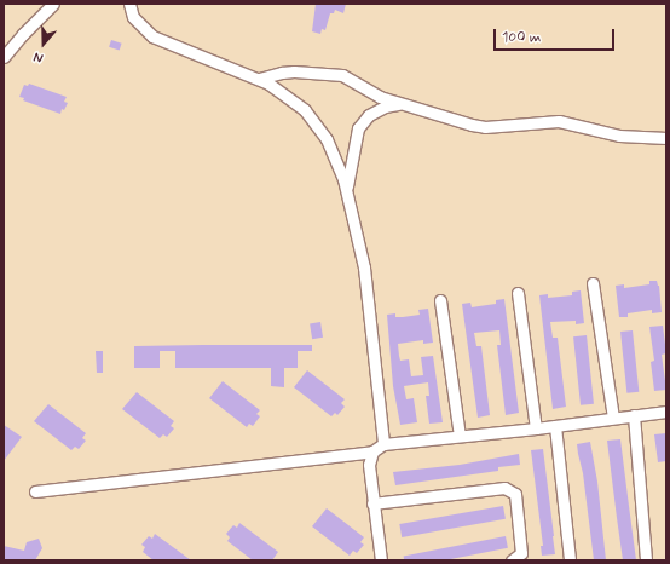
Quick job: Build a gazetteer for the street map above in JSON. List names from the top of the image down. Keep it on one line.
{"scale_bar":"100 m","north":"bottom"}
